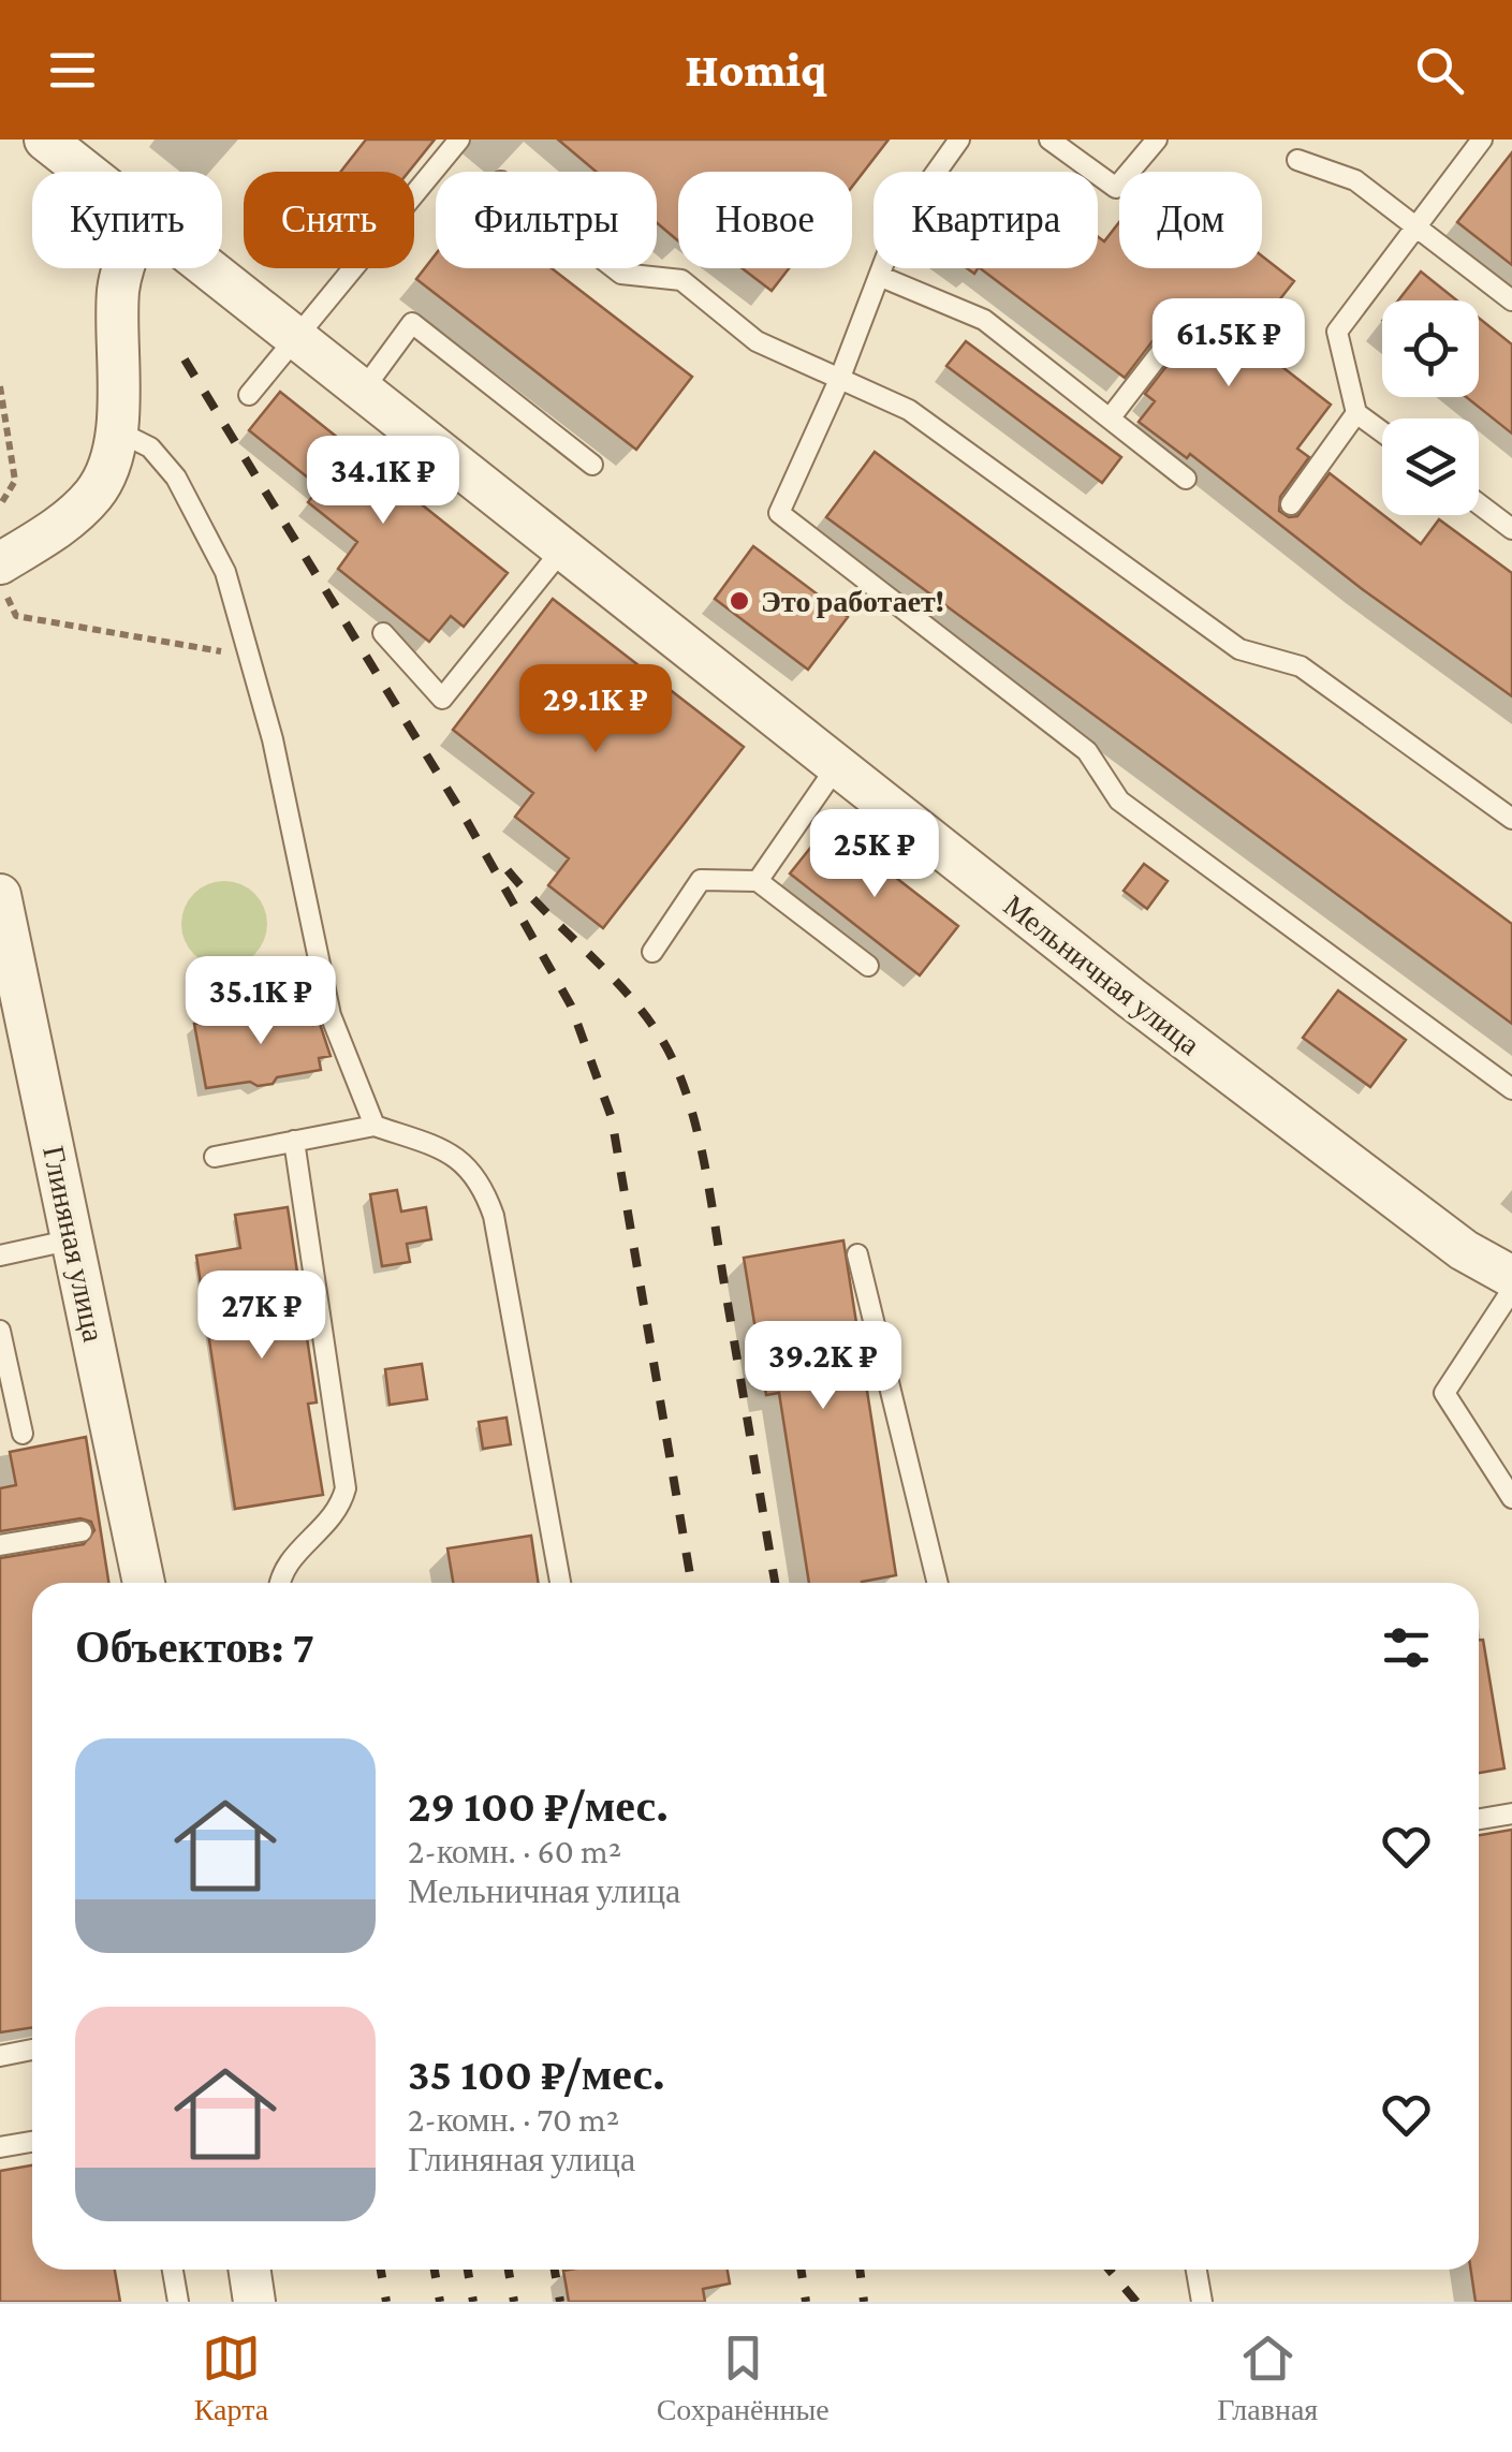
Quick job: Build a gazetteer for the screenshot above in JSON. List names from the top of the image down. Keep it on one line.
{"streets":{"street":["Мельничная улица","Глиняная улица"]},"places":["Это работает!"],"page":{"header":"Homiq","chip":["Купить","Снять","Фильтры","Новое","Квартира","Дом"],"price":["61.5K ₽","34.1K ₽","29.1K ₽","25K ₽","35.1K ₽","27K ₽","39.2K ₽"],"heading":"Объектов: 7","list":[{"name":"29 100 ₽/мес.","note":"2-комн. · 60 m² · Мельничная улица"},{"name":"35 100 ₽/мес.","note":"2-комн. · 70 m² · Глиняная улица"}],"tabs":["Карта","Сохранённые","Главная"]}}
